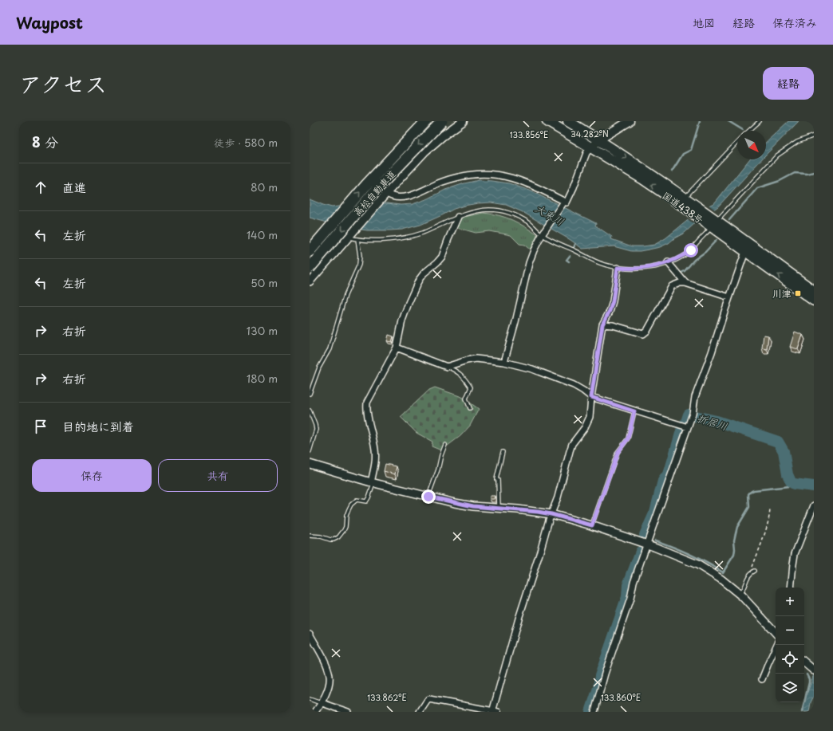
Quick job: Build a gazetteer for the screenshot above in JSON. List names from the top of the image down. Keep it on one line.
{"streets":{"highway":["高松自動車道","国道438号"]},"water":["大束川","折居川"],"places":{"transit":["川津"]},"north":"bottom right","page":{"header":"Waypost","nav":["地図","経路","保存済み"],"title":"アクセス","buttons":["経路",["保存","共有"]],"heading":["8 分","徒歩 · 580 m"],"list":[["直進","80 m"],["左折","140 m"],["左折","50 m"],["右折","130 m"],["右折","180 m"],"目的地に到着"],"map_buttons":["+","−"]},"coordinates":["34.282°N","133.856°E","133.862°E","133.860°E"]}
